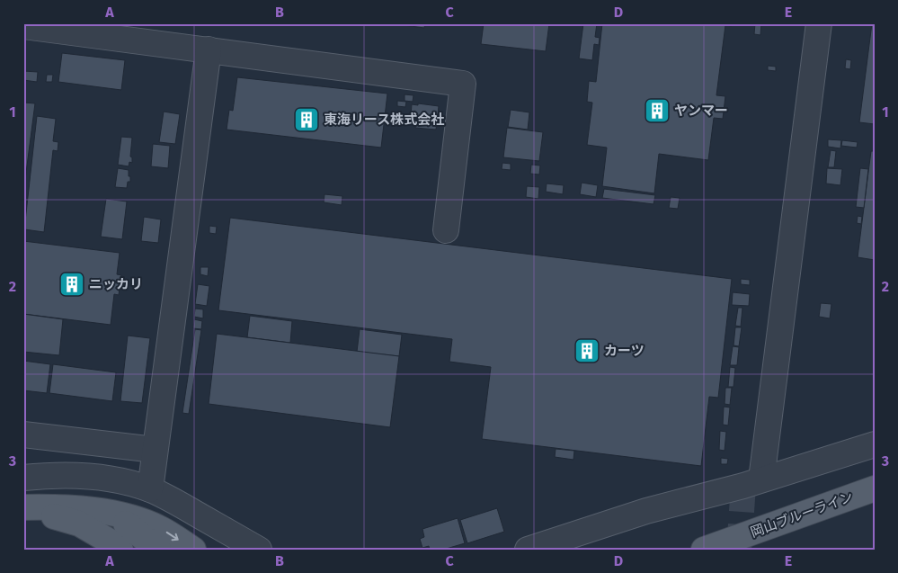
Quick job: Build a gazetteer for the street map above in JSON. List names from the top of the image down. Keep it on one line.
{"streets":{"main road":["岡山ブルーライン"]},"places":{"building":["ヤンマー","東海リース株式会社","ニッカリ","カーツ"]},"grid":{"columns":["A","B","C","D","E"],"rows":["1","2","3"]}}
